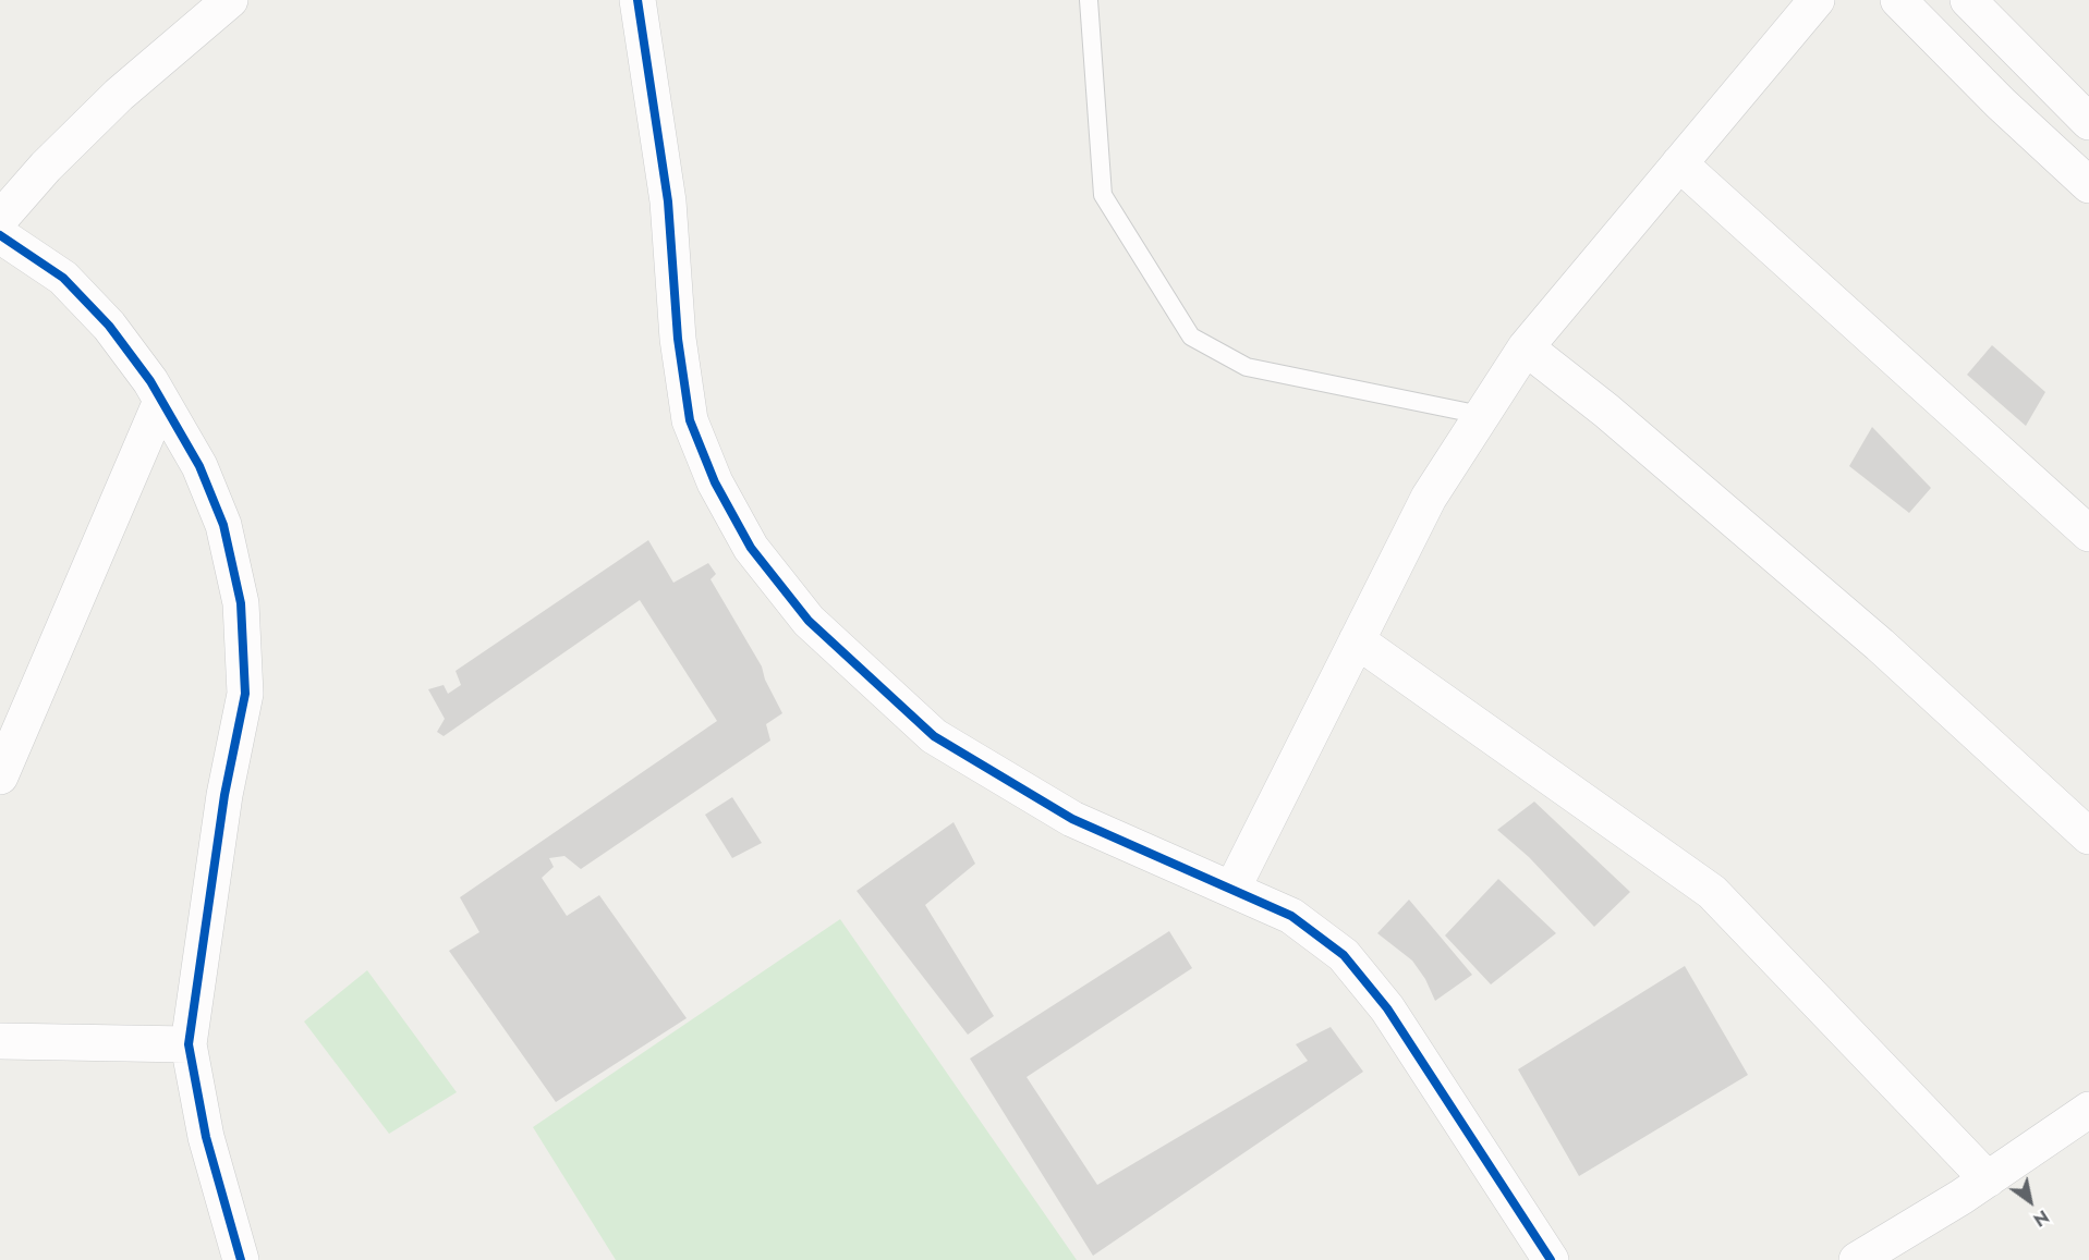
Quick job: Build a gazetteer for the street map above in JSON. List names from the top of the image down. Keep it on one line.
{"north":"bottom right"}
